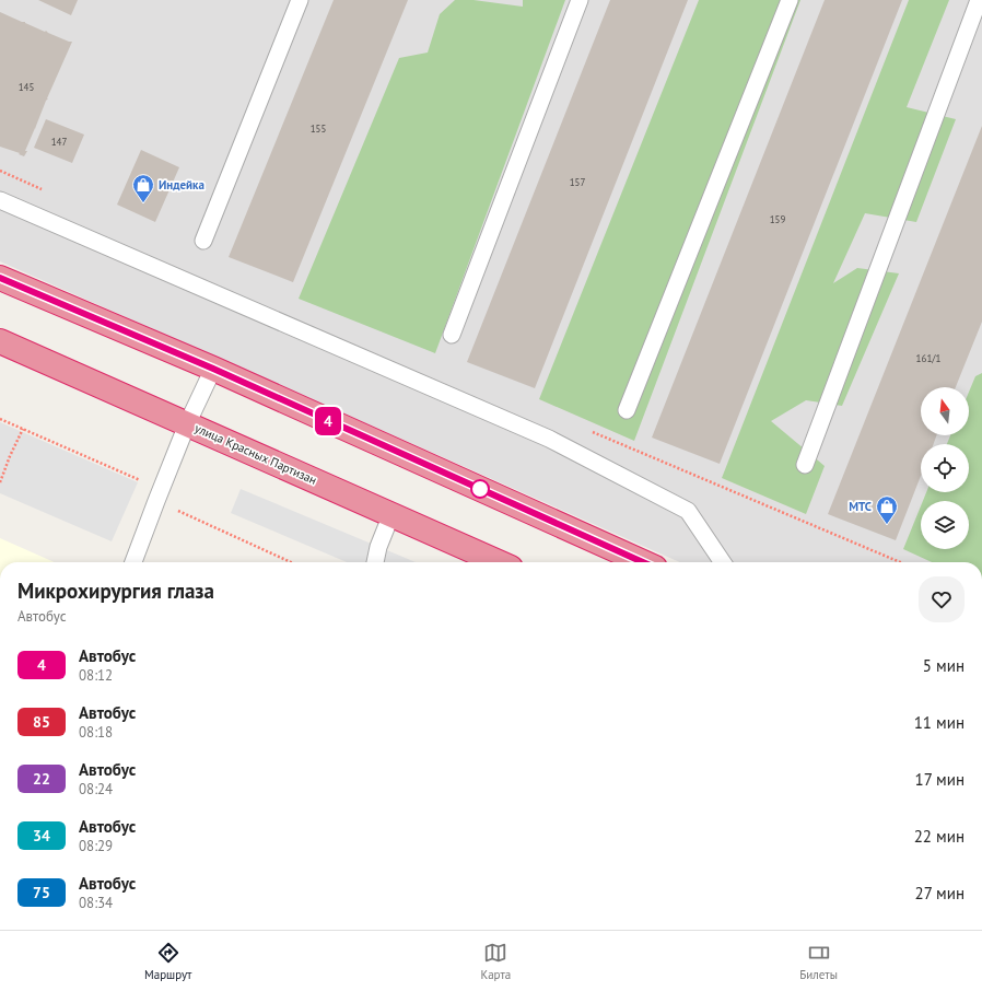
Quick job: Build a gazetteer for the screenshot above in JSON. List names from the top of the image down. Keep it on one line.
{"streets":{"highway":["улица Красных Партизан"]},"places":{"shop":["Индейка","МТС"]},"lines":["bus line 4"],"house_numbers":["145","155","147","157","159","161/1"],"north":"top","page":{"on_map":"4","heading":["Микрохирургия глаза","Автобус"],"list":[{"mark":"4","name":"Автобус","note":"08:12","value":"5 мин"},{"mark":"85","name":"Автобус","note":"08:18","value":"11 мин"},{"mark":"22","name":"Автобус","note":"08:24","value":"17 мин"},{"mark":"34","name":"Автобус","note":"08:29","value":"22 мин"},{"mark":"75","name":"Автобус","note":"08:34","value":"27 мин"}],"tabs":["Маршрут","Карта","Билеты"]}}
